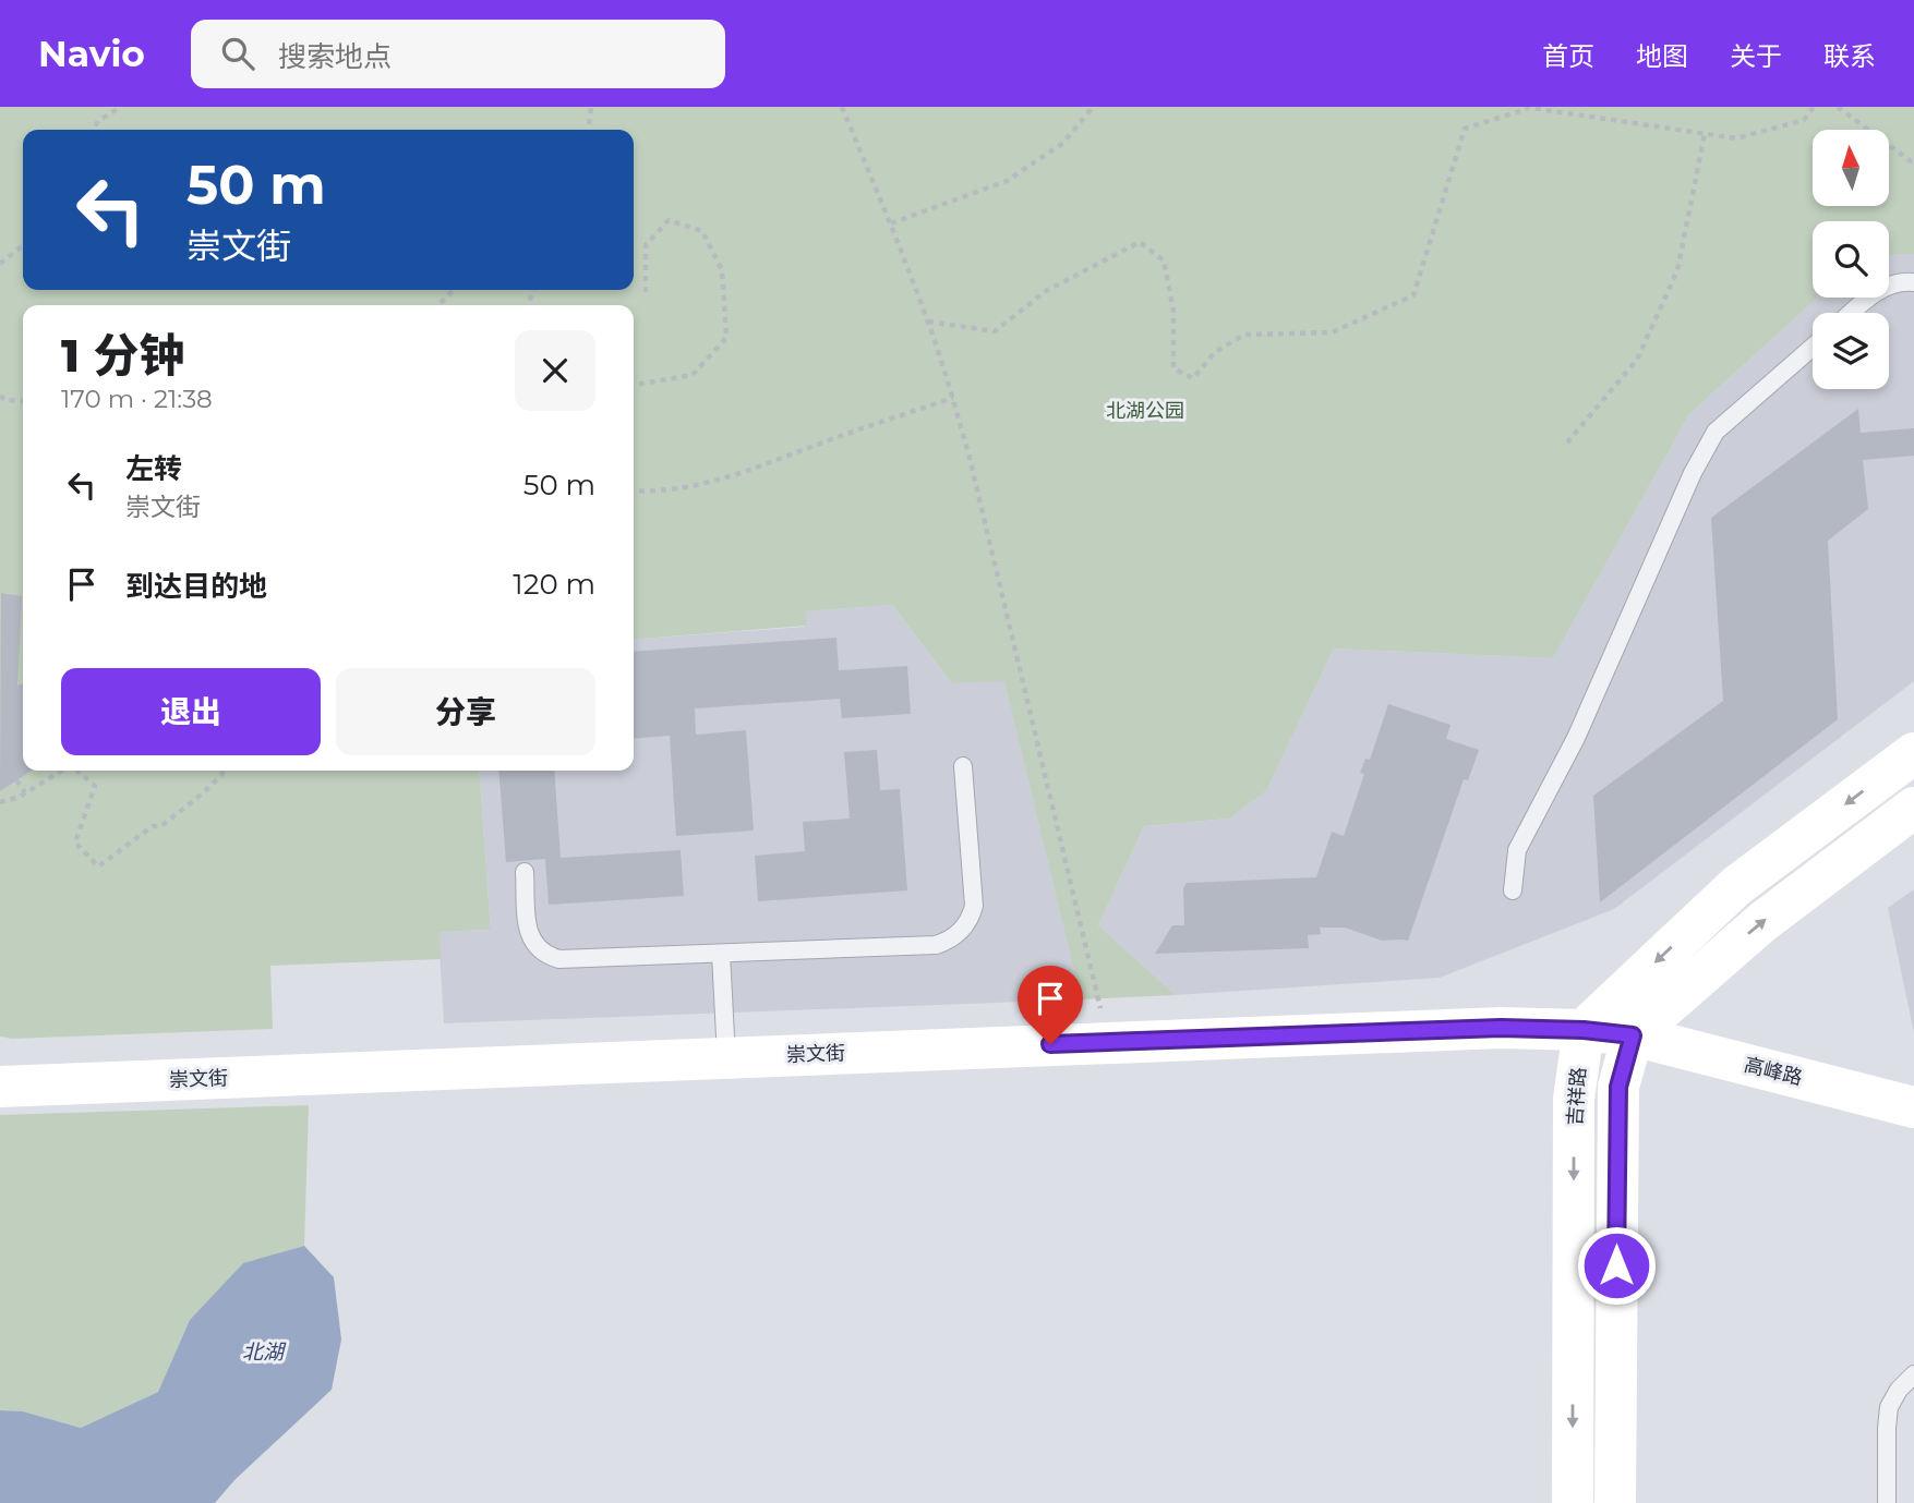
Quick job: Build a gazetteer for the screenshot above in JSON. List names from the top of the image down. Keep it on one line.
{"streets":{"street":["崇文街","高峰路","吉祥路"]},"crossings":[["崇文街","高峰路"],["崇文街","吉祥路"],["高峰路","吉祥路"]],"water":["北湖"],"parks":["北湖公园"],"north":"top","page":{"header":"Navio","search":"搜索地点","nav":["首页","地图","关于","联系"],"turn":["50 m","崇文街"],"heading":["1 分钟","170 m · 21:38"],"list":[{"name":"左转","note":"崇文街","value":"50 m"},{"name":"到达目的地","value":"120 m"}],"buttons":["退出","分享"]}}
